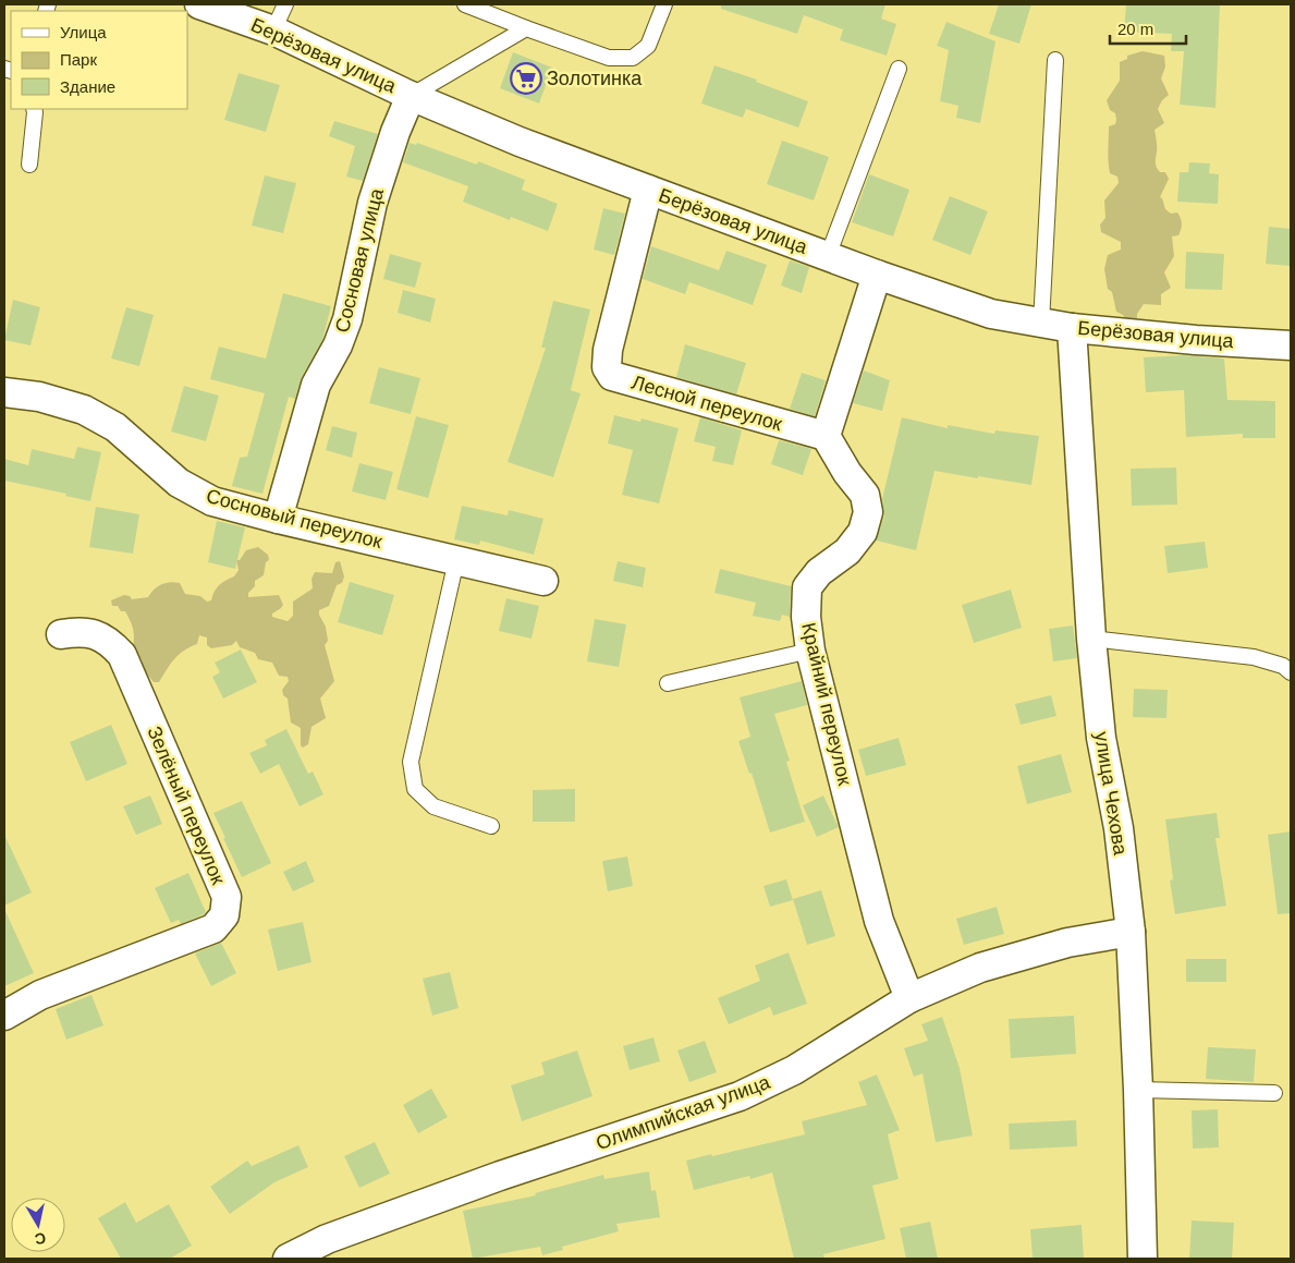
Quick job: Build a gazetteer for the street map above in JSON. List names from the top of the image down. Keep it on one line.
{"streets":{"street":["Берёзовая улица","Сосновая улица","Лесной переулок","Сосновый переулок","Крайний переулок","улица Чехова","Зелёный переулок","Олимпийская улица"]},"crossings":[["Берёзовая улица","Сосновая улица"],["Берёзовая улица","Лесной переулок"],["Берёзовая улица","улица Чехова"],["Сосновая улица","Сосновый переулок"],["Лесной переулок","Крайний переулок"],["Крайний переулок","Олимпийская улица"],["улица Чехова","Олимпийская улица"]],"places":{"supermarket":["Золотинка"]},"legend":["Улица","Парк","Здание"],"scale_bar":"20 m","north":"bottom"}
